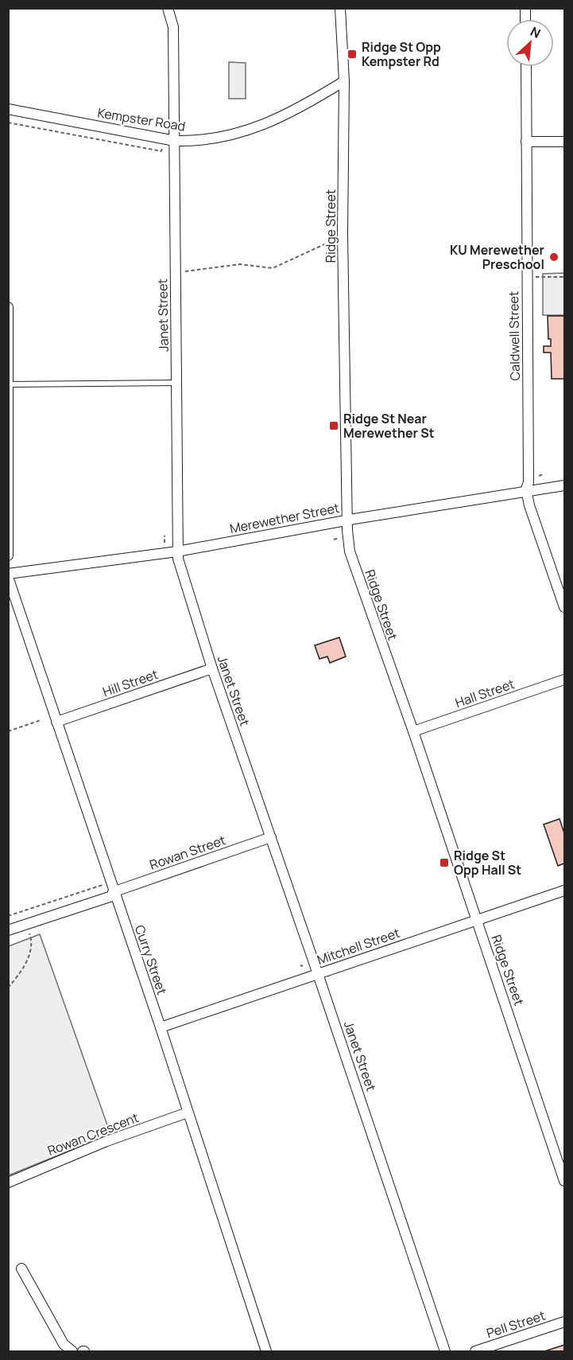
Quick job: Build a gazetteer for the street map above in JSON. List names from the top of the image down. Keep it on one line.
{"streets":{"street":["Kempster Road","Ridge Street","Janet Street","Caldwell Street","Merewether Street","Hill Street","Hall Street","Rowan Street","Mitchell Street","Curry Street","Rowan Crescent","Pell Street"]},"crossings":[["Kempster Road","Ridge Street"],["Kempster Road","Janet Street"],["Ridge Street","Merewether Street"],["Ridge Street","Hall Street"],["Ridge Street","Mitchell Street"],["Janet Street","Merewether Street"],["Janet Street","Hill Street"],["Janet Street","Rowan Street"],["Janet Street","Mitchell Street"],["Caldwell Street","Merewether Street"],["Merewether Street","Curry Street"],["Hill Street","Curry Street"],["Rowan Street","Curry Street"],["Mitchell Street","Curry Street"],["Curry Street","Rowan Crescent"]],"places":{"transit":["Ridge St Opp Kempster Rd","Ridge St Near Merewether St","Ridge St Opp Hall St"],"other":["KU Merewether Preschool"]},"north":"top right"}
